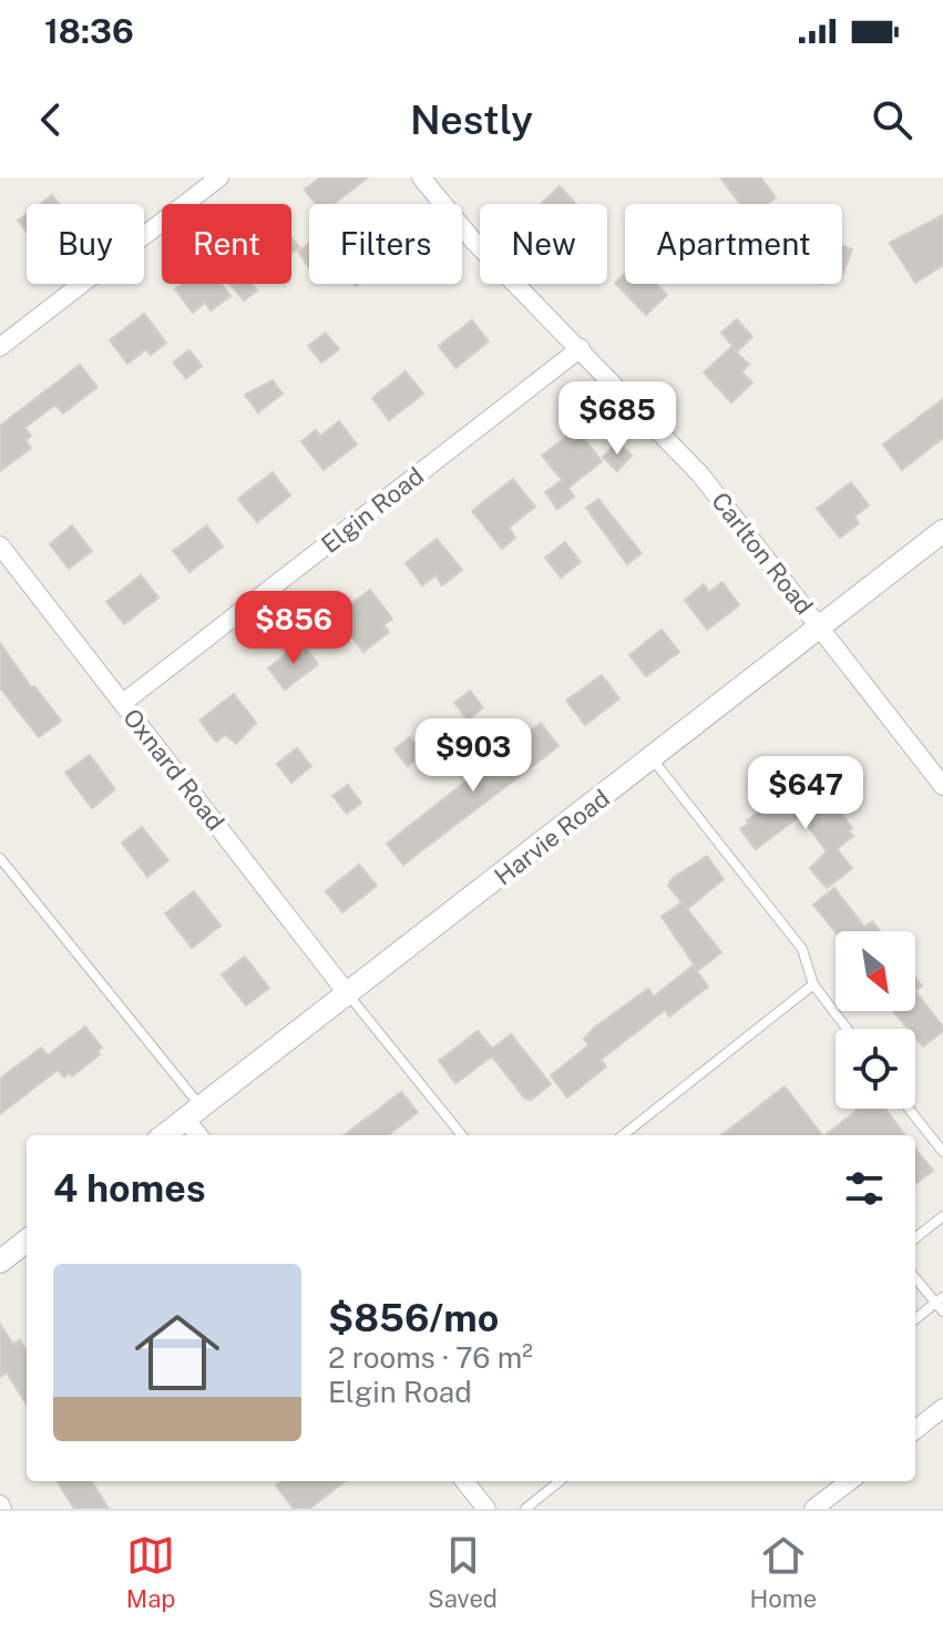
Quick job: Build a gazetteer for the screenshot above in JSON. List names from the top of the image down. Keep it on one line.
{"streets":{"street":["Elgin Road","Carlton Road","Oxnard Road","Harvie Road"]},"crossings":[["Elgin Road","Carlton Road"],["Elgin Road","Oxnard Road"],["Carlton Road","Harvie Road"],["Oxnard Road","Harvie Road"]],"north":"bottom right","page":{"status":"18:36","header":"Nestly","chip":["Buy","Rent","Filters","New","Apartment"],"price":["$685","$856","$903","$647"],"heading":"4 homes","list":[{"name":"$856/mo","note":"2 rooms · 76 m² · Elgin Road"}],"tabs":["Map","Saved","Home"]}}
